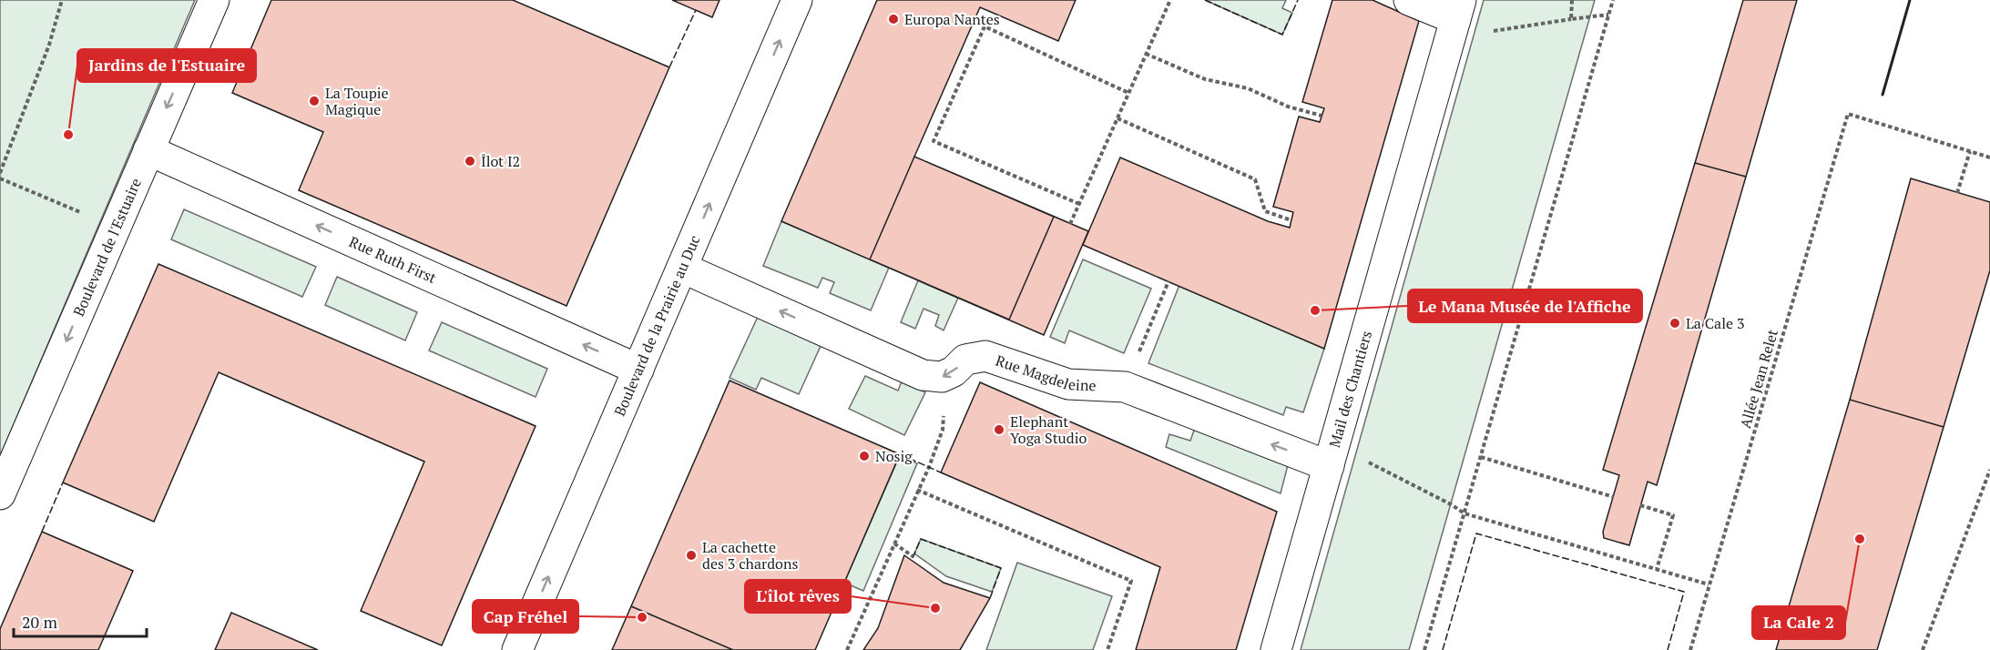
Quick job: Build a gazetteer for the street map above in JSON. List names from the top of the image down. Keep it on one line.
{"streets":{"street":["Boulevard de l'Estuaire","Rue Ruth First","Boulevard de la Prairie au Duc","Rue Magdeleine","Mail des Chantiers"],"path":["Allée Jean Relet"]},"crossings":[["Boulevard de l'Estuaire","Rue Ruth First"],["Rue Ruth First","Boulevard de la Prairie au Duc"],["Rue Magdeleine","Mail des Chantiers"]],"one_way":["Boulevard de l'Estuaire","Rue Ruth First","Boulevard de la Prairie au Duc","Rue Magdeleine"],"places":["Europa Nantes","La Toupie Magique","Jardins de l'Estuaire","Îlot I2","Le Mana Musée de l'Affiche","La Cale 3","Elephant Yoga Studio","Nosig","La Cale 2","La cachette des 3 chardons","L'îlot rêves","Cap Fréhel"],"scale_bar":"20 m"}
